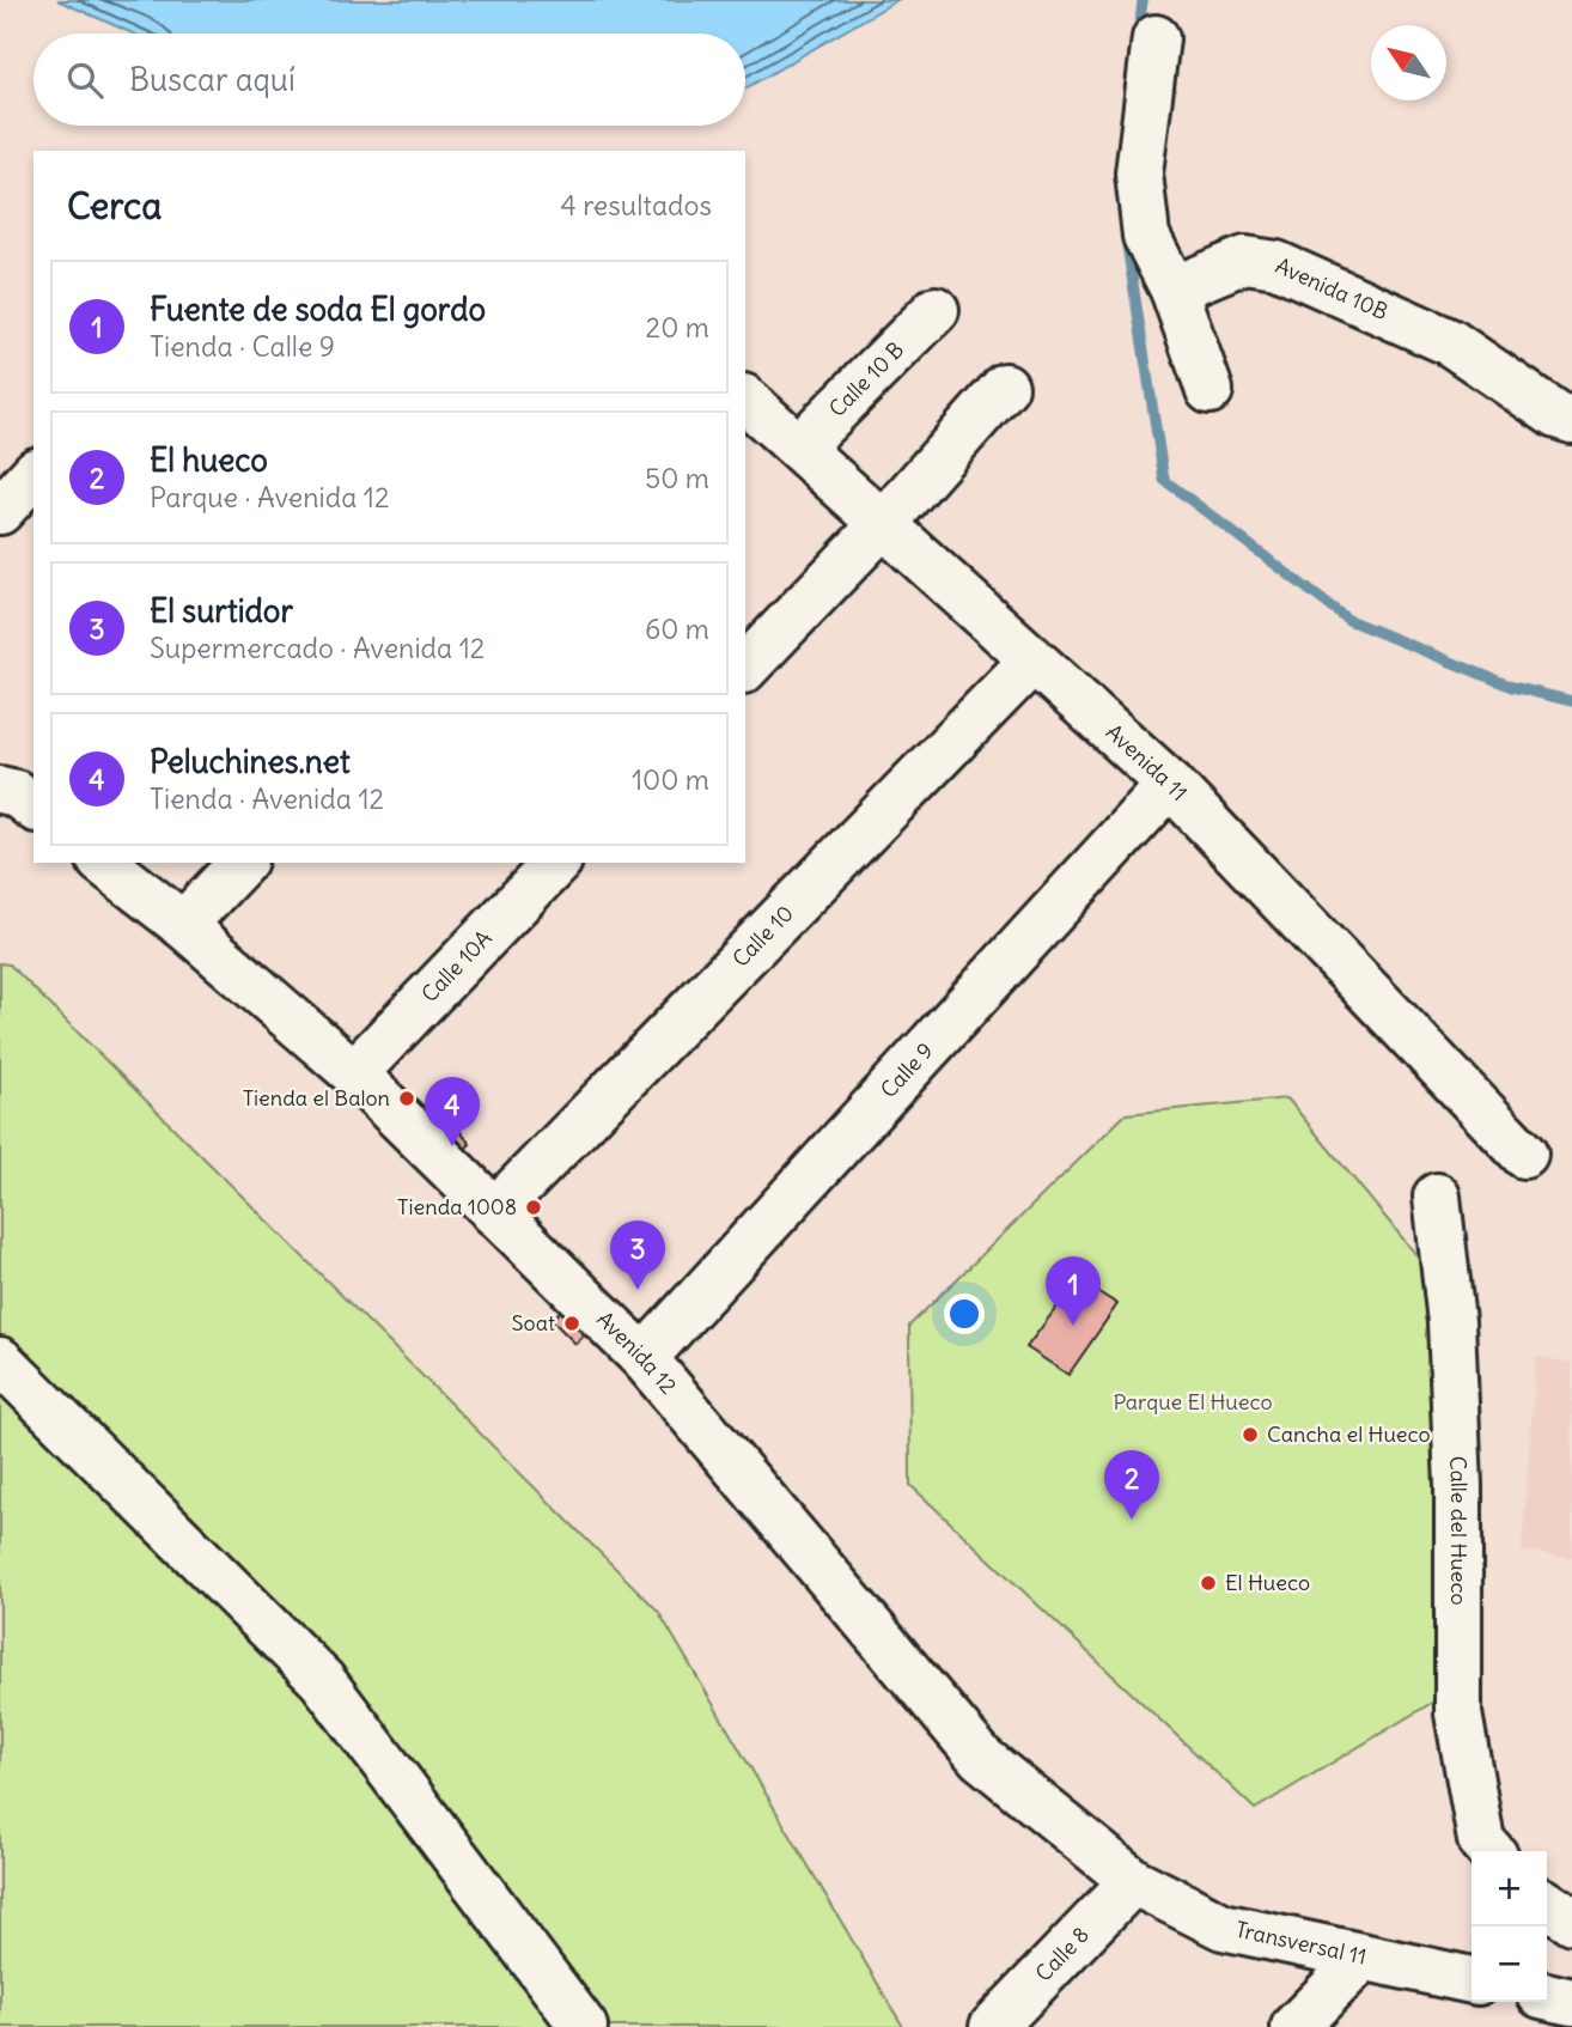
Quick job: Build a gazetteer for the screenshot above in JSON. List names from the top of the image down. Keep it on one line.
{"streets":{"street":["Avenida 10B","Calle 10 B","Avenida 11","Calle 10","Calle 10A","Calle 9","Avenida 12","Calle del Hueco","Transversal 11","Calle 8"]},"crossings":[["Calle 10 B","Avenida 11"],["Avenida 11","Calle 10"],["Avenida 11","Calle 9"],["Calle 10","Avenida 12"],["Calle 10A","Avenida 12"],["Calle 9","Avenida 12"],["Avenida 12","Transversal 11"],["Avenida 12","Calle 8"],["Transversal 11","Calle 8"]],"parks":["Parque El Hueco"],"places":["Tienda el Balon","Tienda 1008","Soat","Cancha el Hueco","El Hueco"],"north":"top left","page":{"search":"Buscar aquí","heading":["Cerca","4 resultados"],"list":[{"mark":"1","name":"Fuente de soda El gordo","note":"Tienda · Calle 9","value":"20 m"},{"mark":"2","name":"El hueco","note":"Parque · Avenida 12","value":"50 m"},{"mark":"3","name":"El surtidor","note":"Supermercado · Avenida 12","value":"60 m"},{"mark":"4","name":"Peluchines.net","note":"Tienda · Avenida 12","value":"100 m"}],"pins":["4","3","1","2"],"map_buttons":["+","−"]}}
